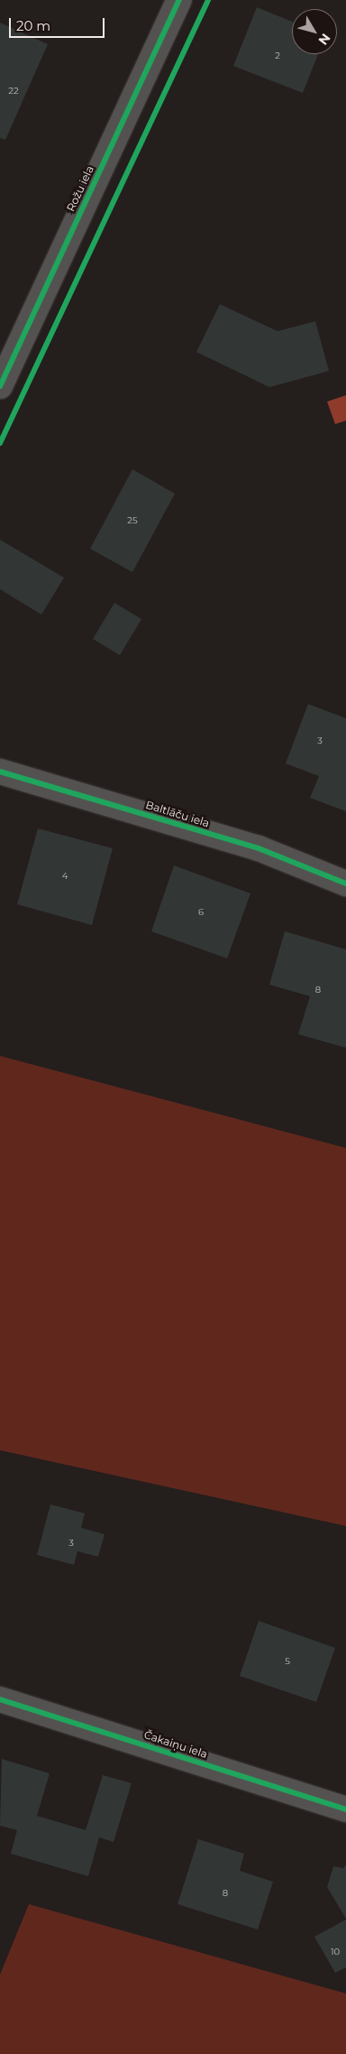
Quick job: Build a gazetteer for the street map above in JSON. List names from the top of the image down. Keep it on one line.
{"streets":{"street":["Rožu iela","Baltlāču iela","Čakaiņu iela"]},"house_numbers":["2","22","25","3","4","6","8","3","5","8","10"],"scale_bar":"20 m","north":"bottom right"}
